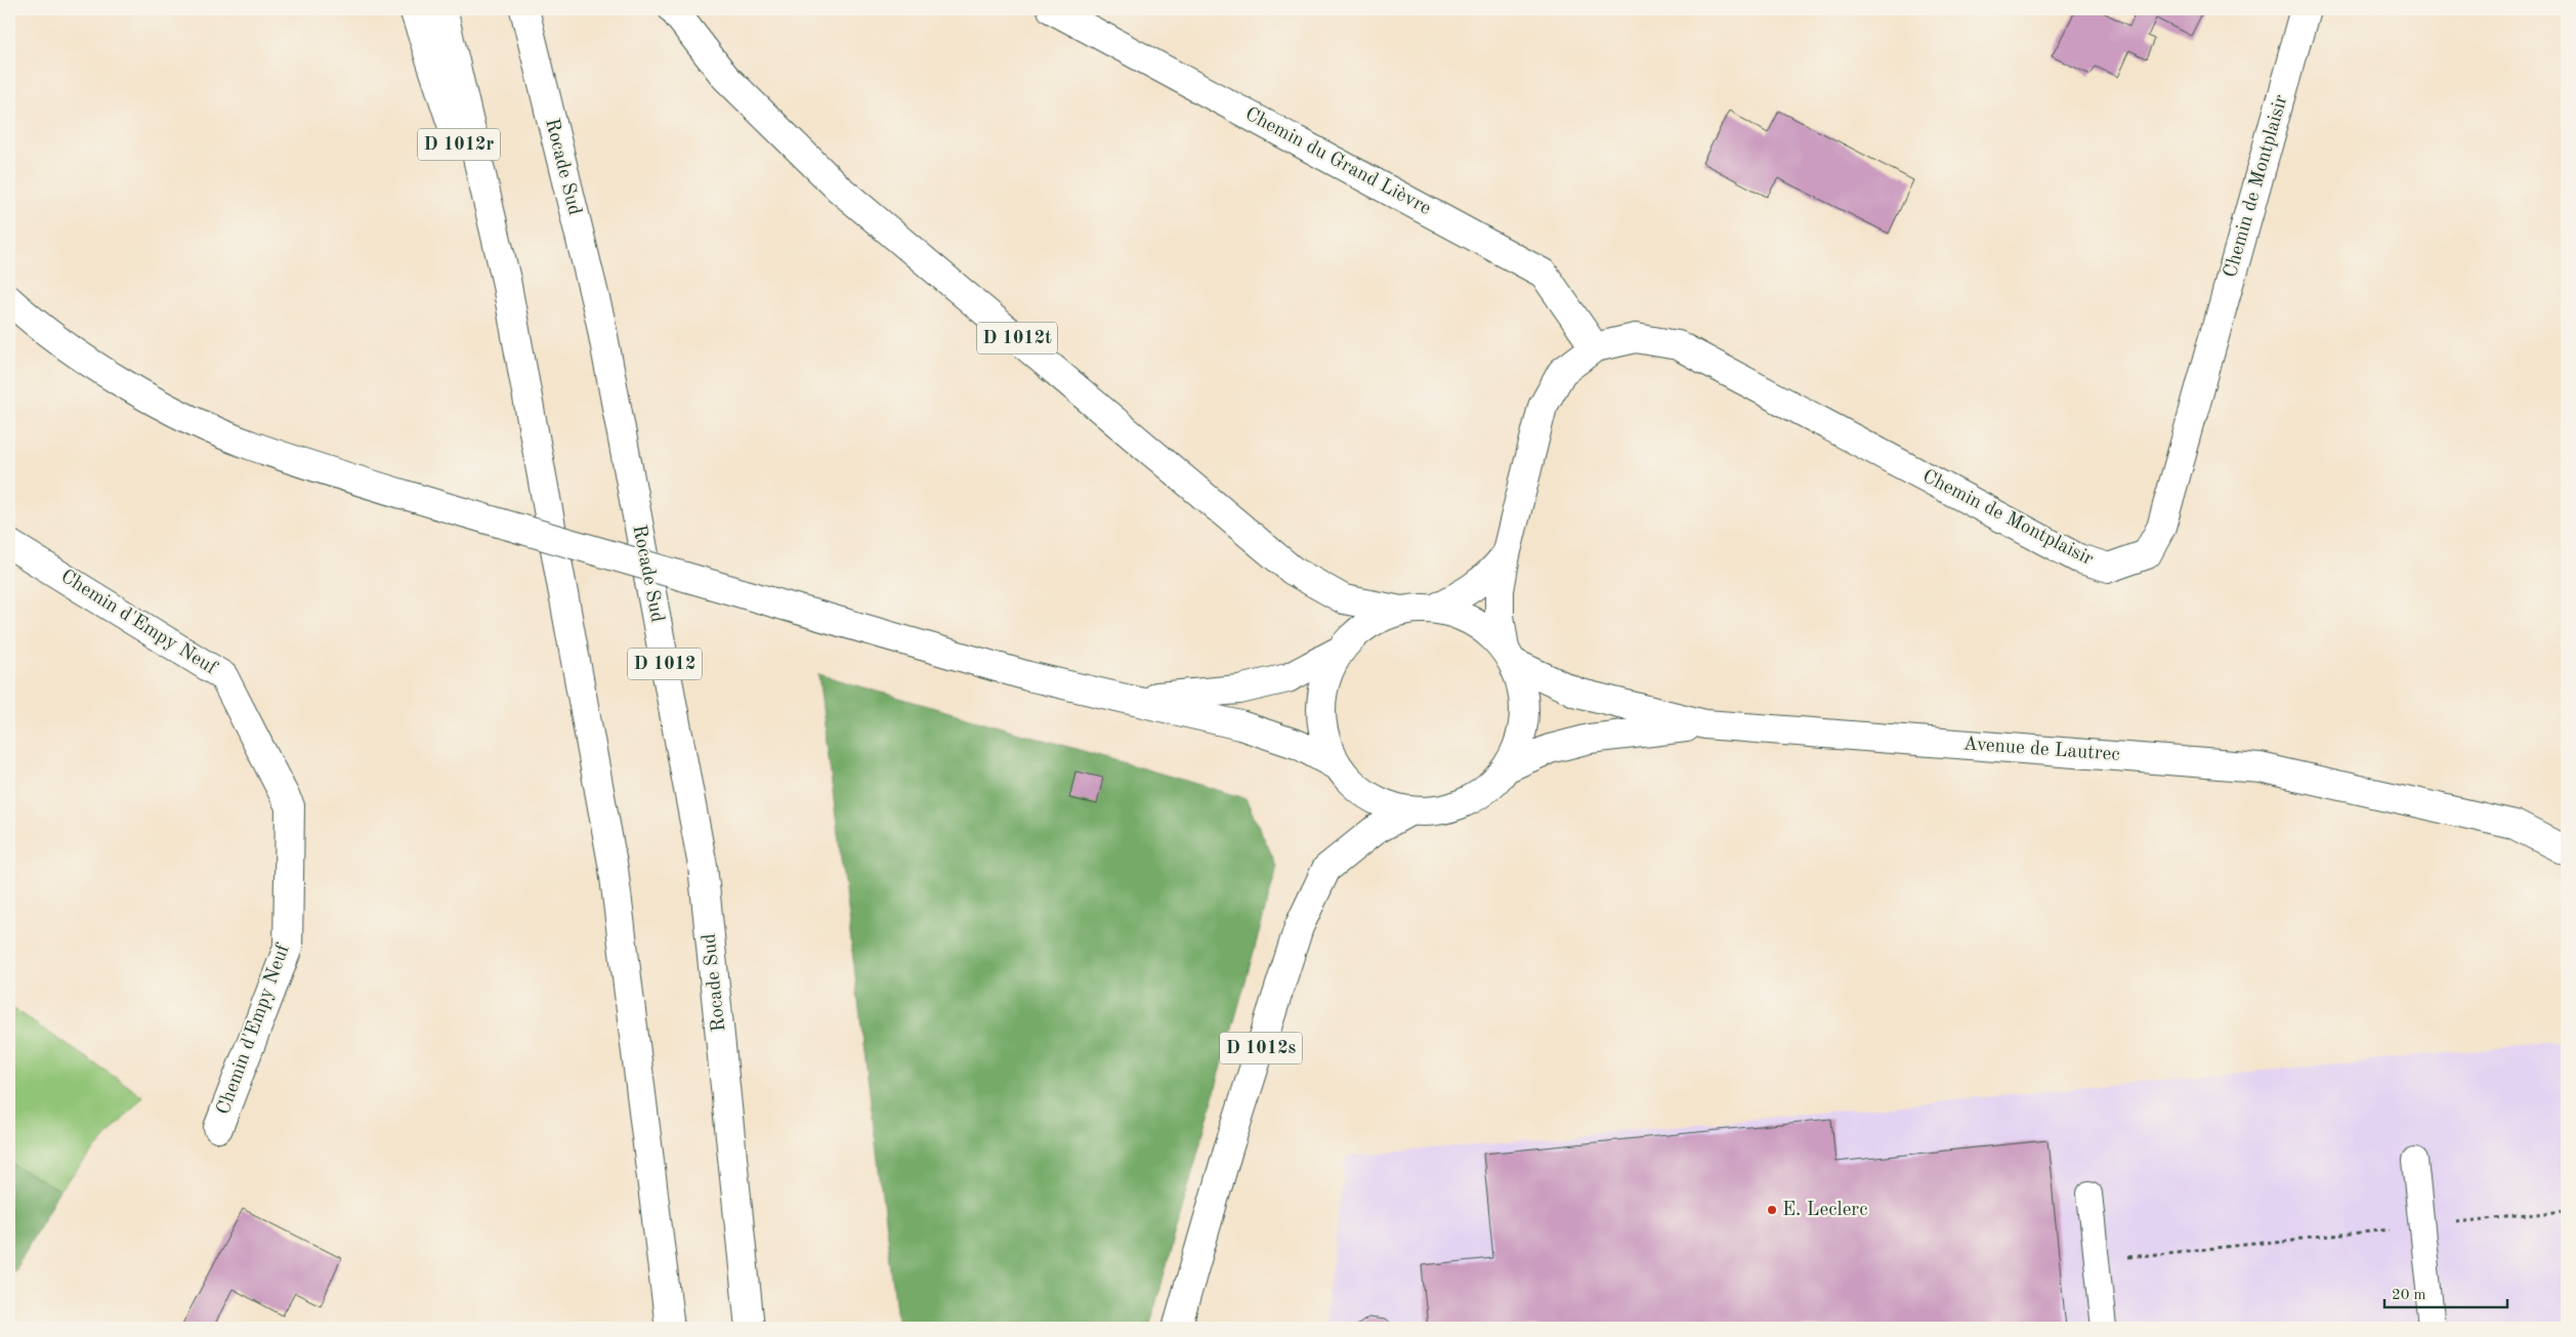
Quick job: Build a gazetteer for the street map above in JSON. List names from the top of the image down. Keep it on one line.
{"streets":{"main road":["D 1012r","Chemin du Grand Lièvre","Rocade Sud","Chemin de Montplaisir","D 1012t","Chemin d'Empy Neuf","D 1012","Avenue de Lautrec","D 1012s"]},"crossings":[["Chemin du Grand Lièvre","Chemin de Montplaisir"],["Chemin de Montplaisir","Avenue de Lautrec"]],"places":["E. Leclerc"],"scale_bar":"20 m"}
